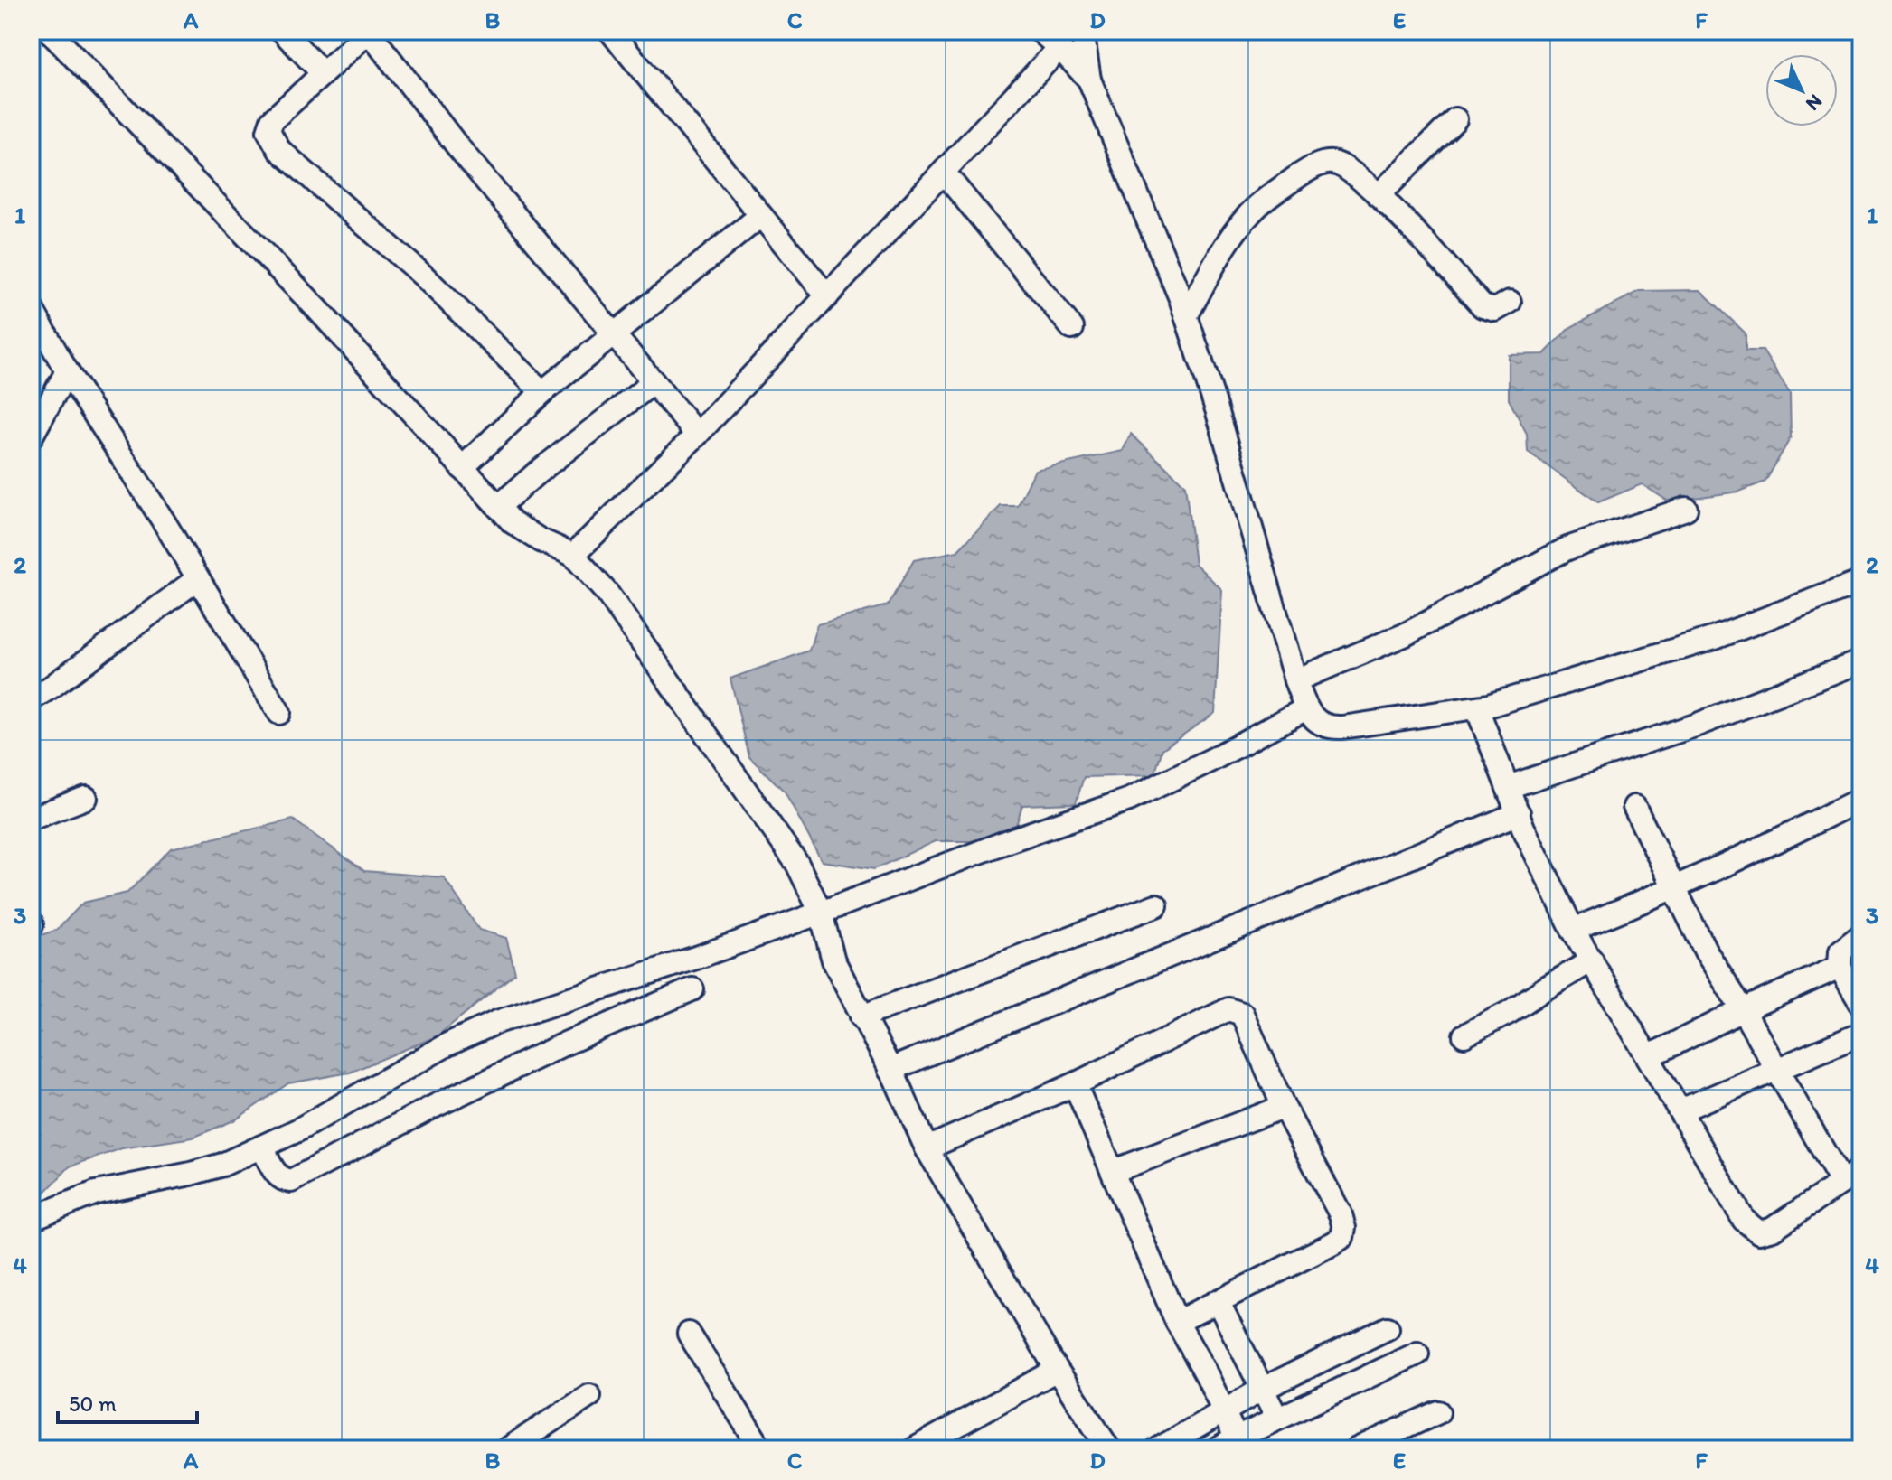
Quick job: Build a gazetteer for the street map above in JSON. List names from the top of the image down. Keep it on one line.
{"scale_bar":"50 m","north":"bottom right","grid":{"columns":["A","B","C","D","E","F"],"rows":["1","2","3","4"]}}
